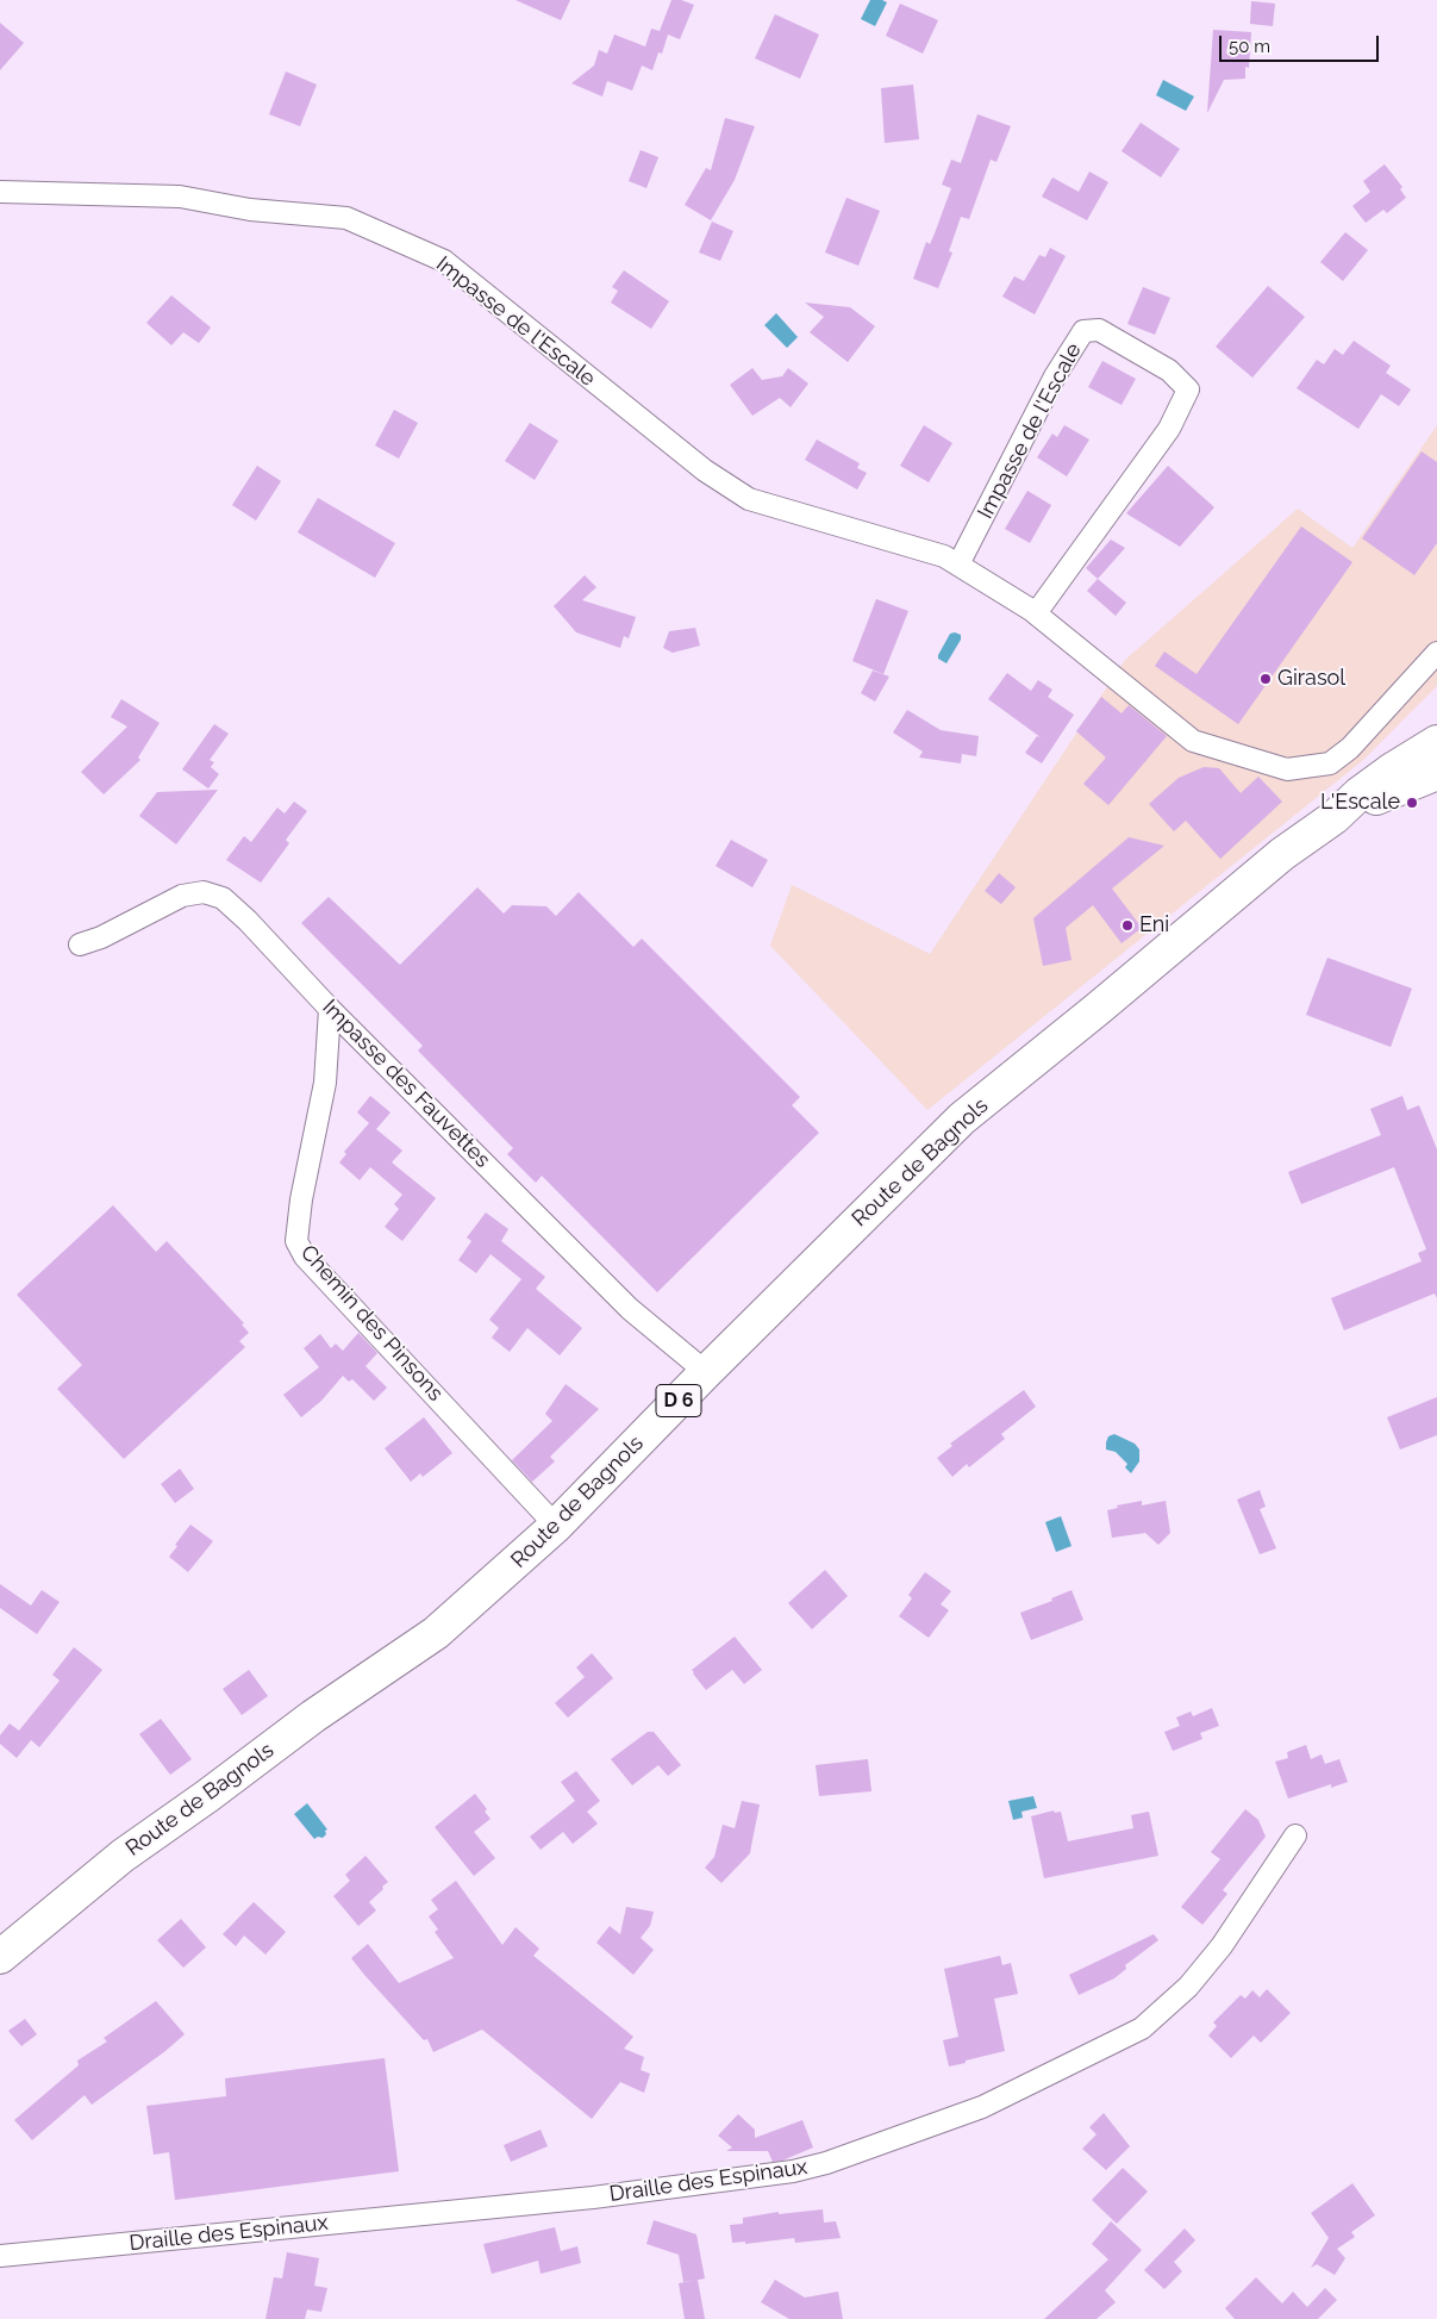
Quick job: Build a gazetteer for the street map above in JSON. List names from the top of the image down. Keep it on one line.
{"streets":{"main road":["Route de Bagnols","D 6"],"street":["Impasse de l'Escale","Impasse des Fauvettes","Chemin des Pinsons","Draille des Espinaux"]},"crossings":[["Impasse des Fauvettes","Route de Bagnols"],["Impasse des Fauvettes","Chemin des Pinsons"],["Route de Bagnols","Chemin des Pinsons"],["Route de Bagnols","D 6"]],"places":["Girasol","L'Escale","Eni"],"scale_bar":"50 m"}
